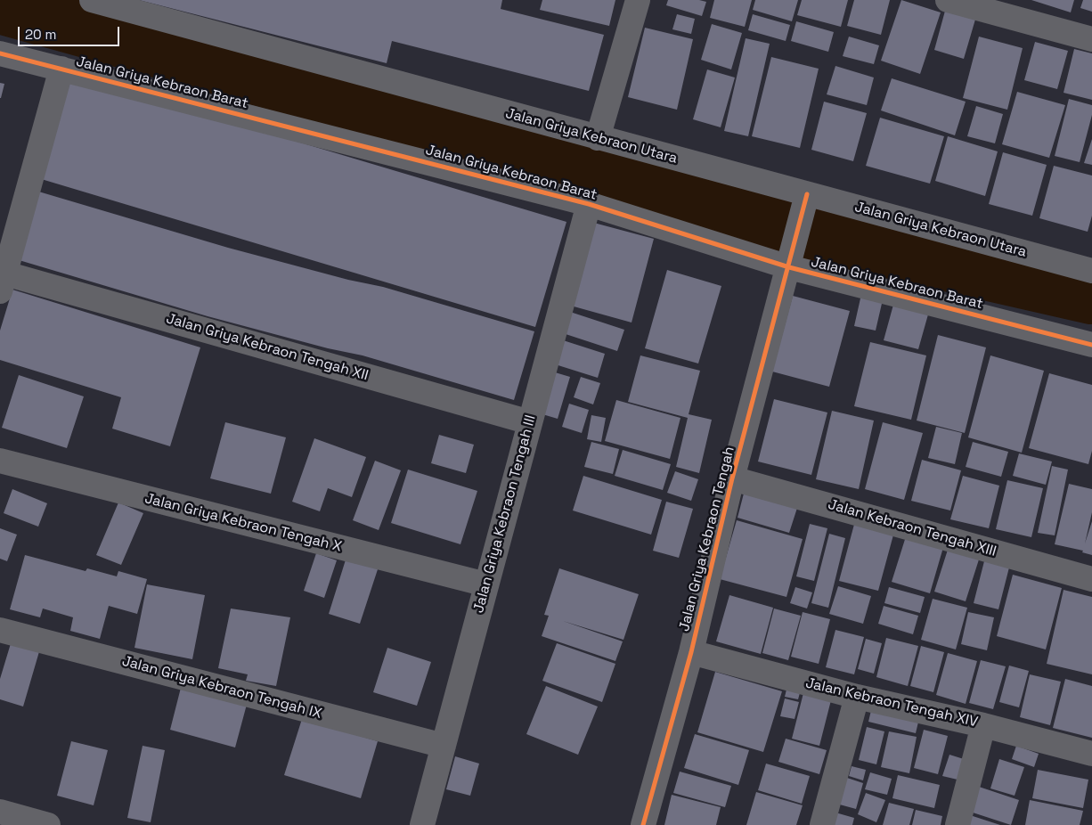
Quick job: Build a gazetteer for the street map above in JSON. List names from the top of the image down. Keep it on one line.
{"streets":{"street":["Jalan Griya Kebraon Barat","Jalan Griya Kebraon Utara","Jalan Griya Kebraon Tengah XII","Jalan Griya Kebraon Tengah III","Jalan Griya Kebraon Tengah X","Jalan Kebraon Tengah XIII","Jalan Griya Kebraon Tengah","Jalan Griya Kebraon Tengah IX","Jalan Kebraon Tengah XIV"]},"crossings":[["Jalan Griya Kebraon Barat","Jalan Griya Kebraon Tengah XII"],["Jalan Griya Kebraon Barat","Jalan Griya Kebraon Tengah III"],["Jalan Griya Kebraon Barat","Jalan Griya Kebraon Tengah"],["Jalan Griya Kebraon Utara","Jalan Griya Kebraon Tengah"],["Jalan Griya Kebraon Tengah XII","Jalan Griya Kebraon Tengah III"],["Jalan Griya Kebraon Tengah III","Jalan Griya Kebraon Tengah X"],["Jalan Griya Kebraon Tengah III","Jalan Griya Kebraon Tengah IX"],["Jalan Kebraon Tengah XIII","Jalan Griya Kebraon Tengah"],["Jalan Griya Kebraon Tengah","Jalan Kebraon Tengah XIV"]],"scale_bar":"20 m"}
